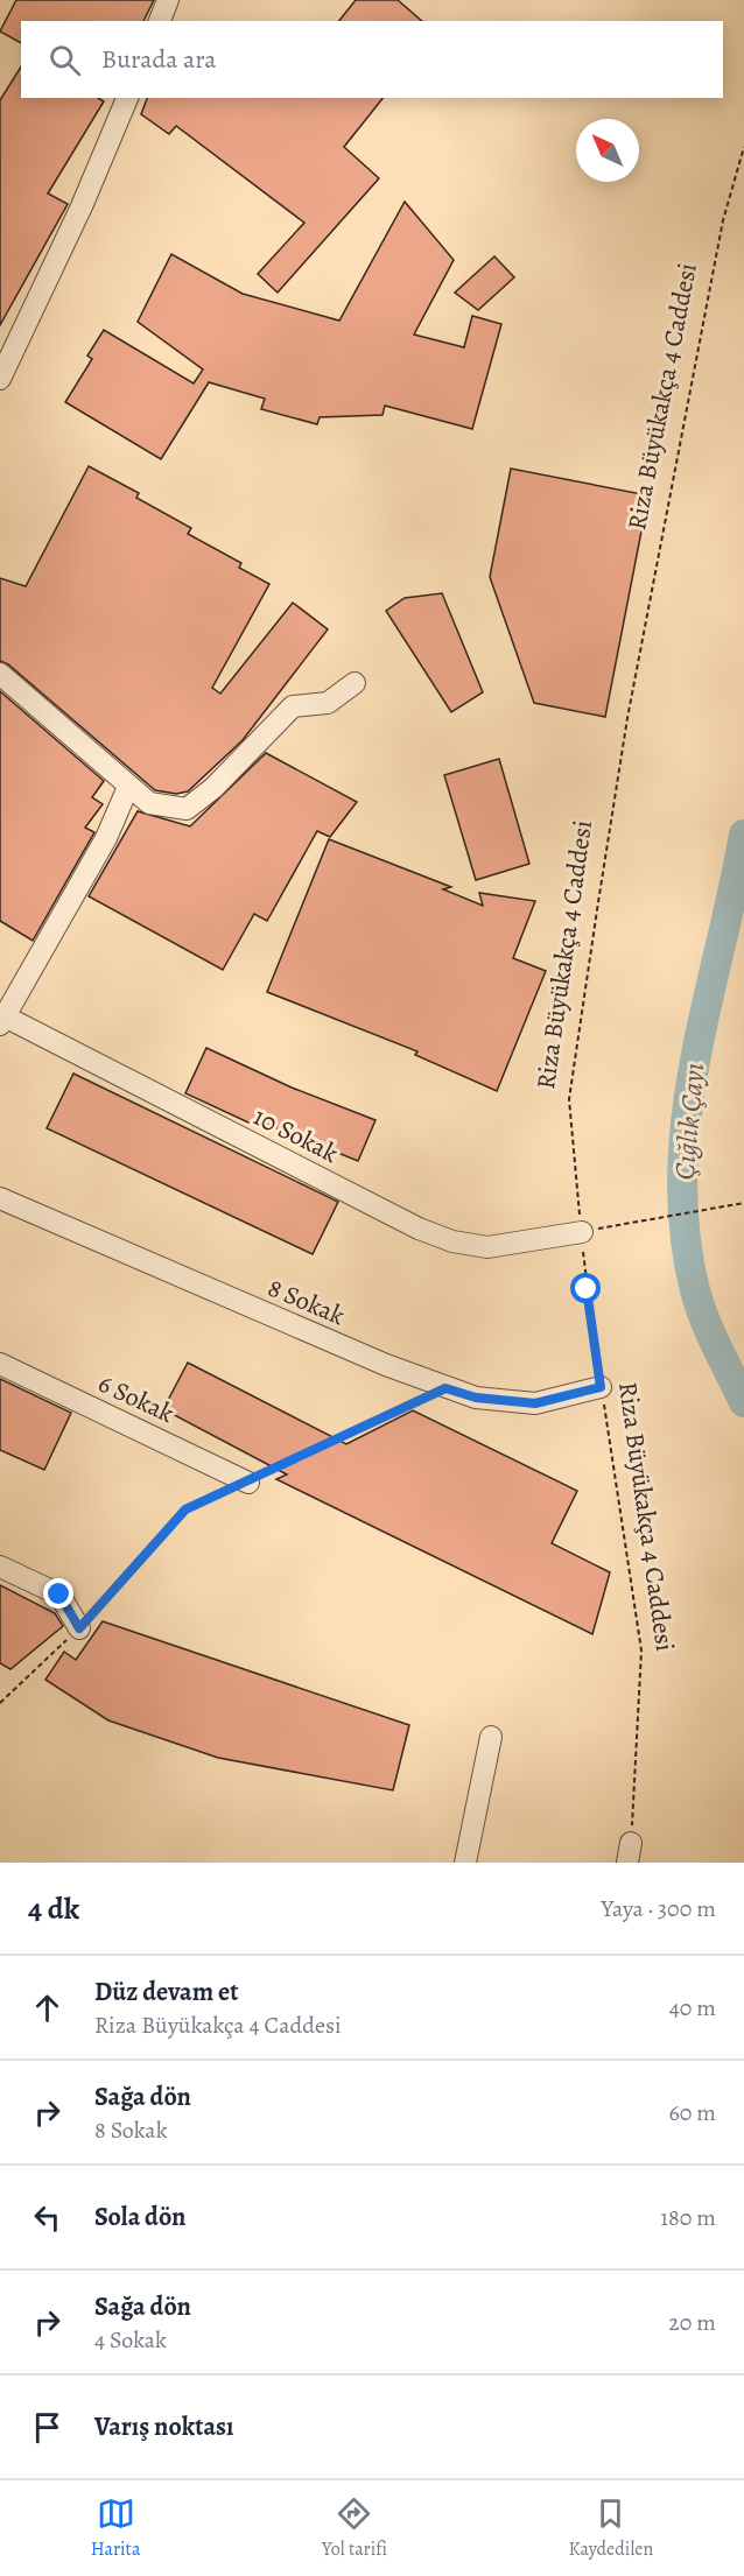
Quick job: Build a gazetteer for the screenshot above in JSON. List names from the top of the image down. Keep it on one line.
{"streets":{"street":["10 Sokak","8 Sokak","6 Sokak"],"path":["Riza Büyükakça 4 Caddesi"]},"crossings":[["Riza Büyükakça 4 Caddesi","10 Sokak"],["Riza Büyükakça 4 Caddesi","8 Sokak"]],"water":["Çığlık Çayı"],"north":"top left","page":{"search":"Burada ara","heading":["4 dk","Yaya · 300 m"],"list":[["Düz devam et","Riza Büyükakça 4 Caddesi","40 m"],["Sağa dön","8 Sokak","60 m"],["Sola dön","180 m"],["Sağa dön","4 Sokak","20 m"],"Varış noktası"],"nav":["Harita","Yol tarifi","Kaydedilen"]}}
